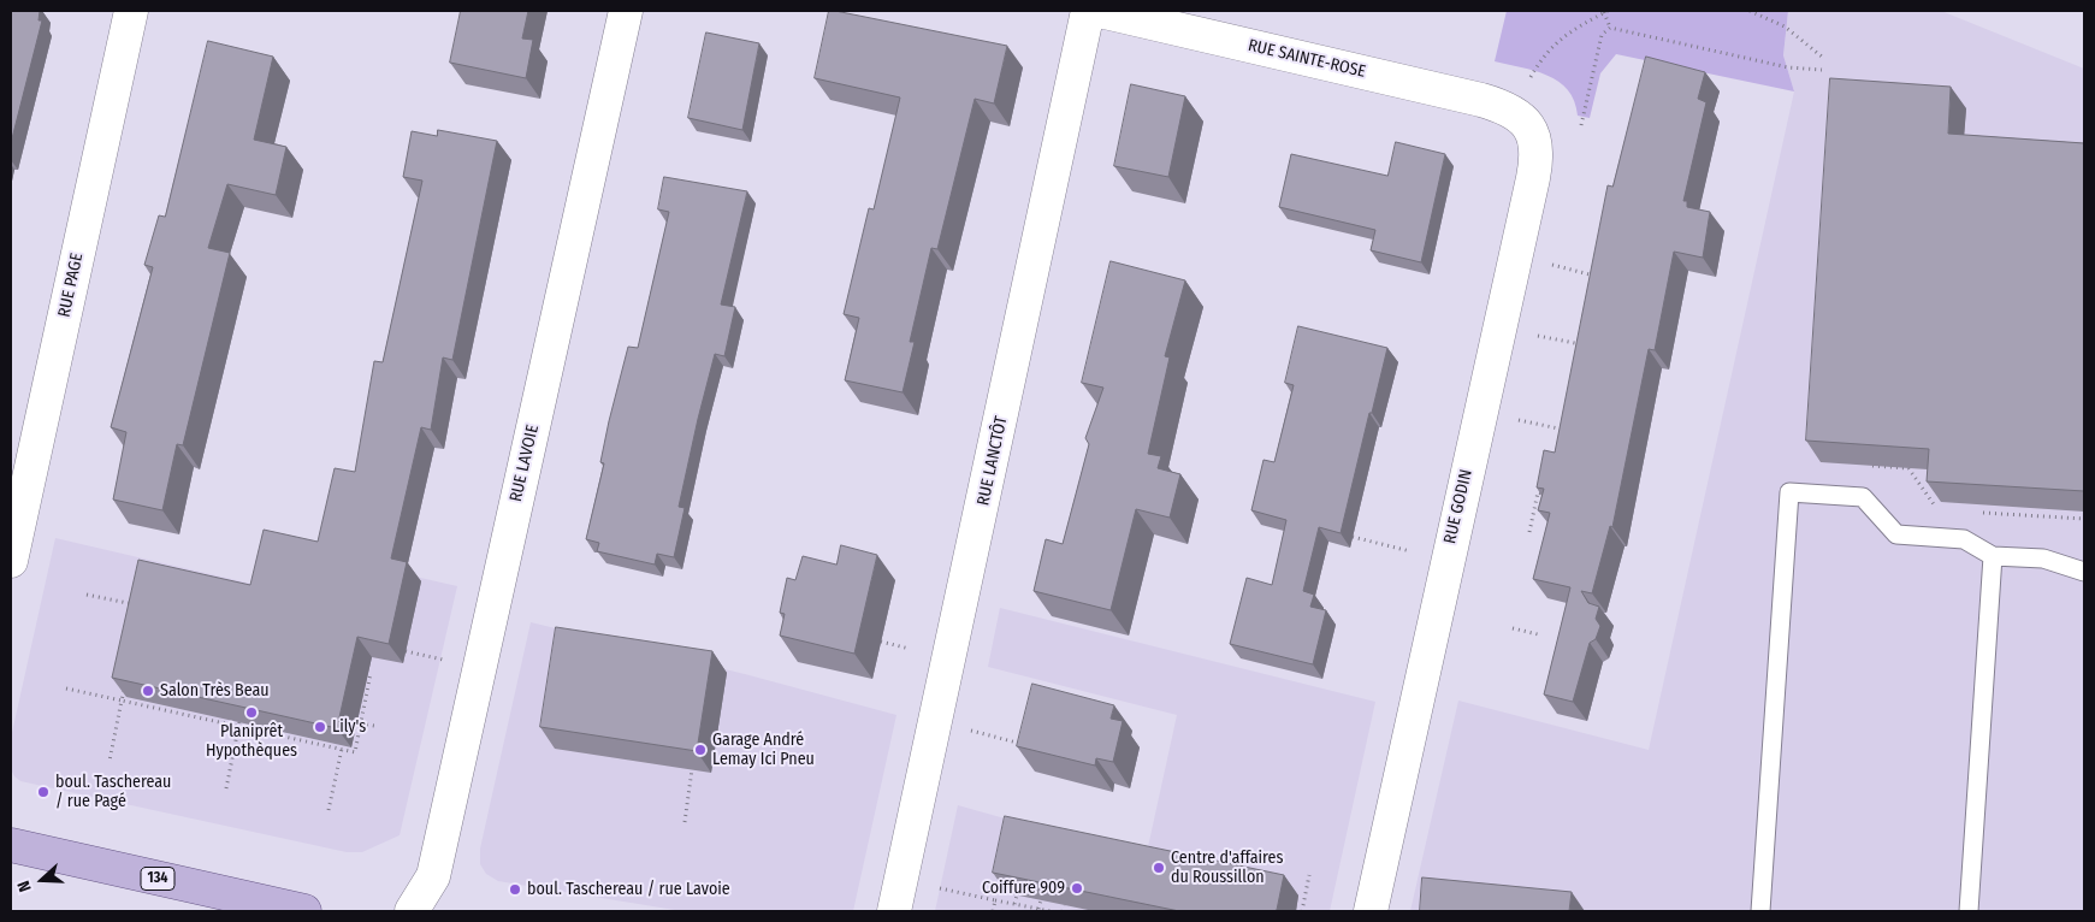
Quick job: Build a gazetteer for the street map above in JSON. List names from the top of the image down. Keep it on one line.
{"streets":{"main road":["134"],"street":["RUE SAINTE-ROSE","RUE PAGE","RUE LANCTÔT","RUE LAVOIE","RUE GODIN"]},"crossings":[["RUE SAINTE-ROSE","RUE GODIN"]],"places":["Salon Très Beau","Planiprêt Hypothèques","Lily's","Garage André Lemay Ici Pneu","boul. Taschereau / rue Pagé","Centre d'affaires du Roussillon","Coiffure 909","boul. Taschereau / rue Lavoie"],"north":"left"}
